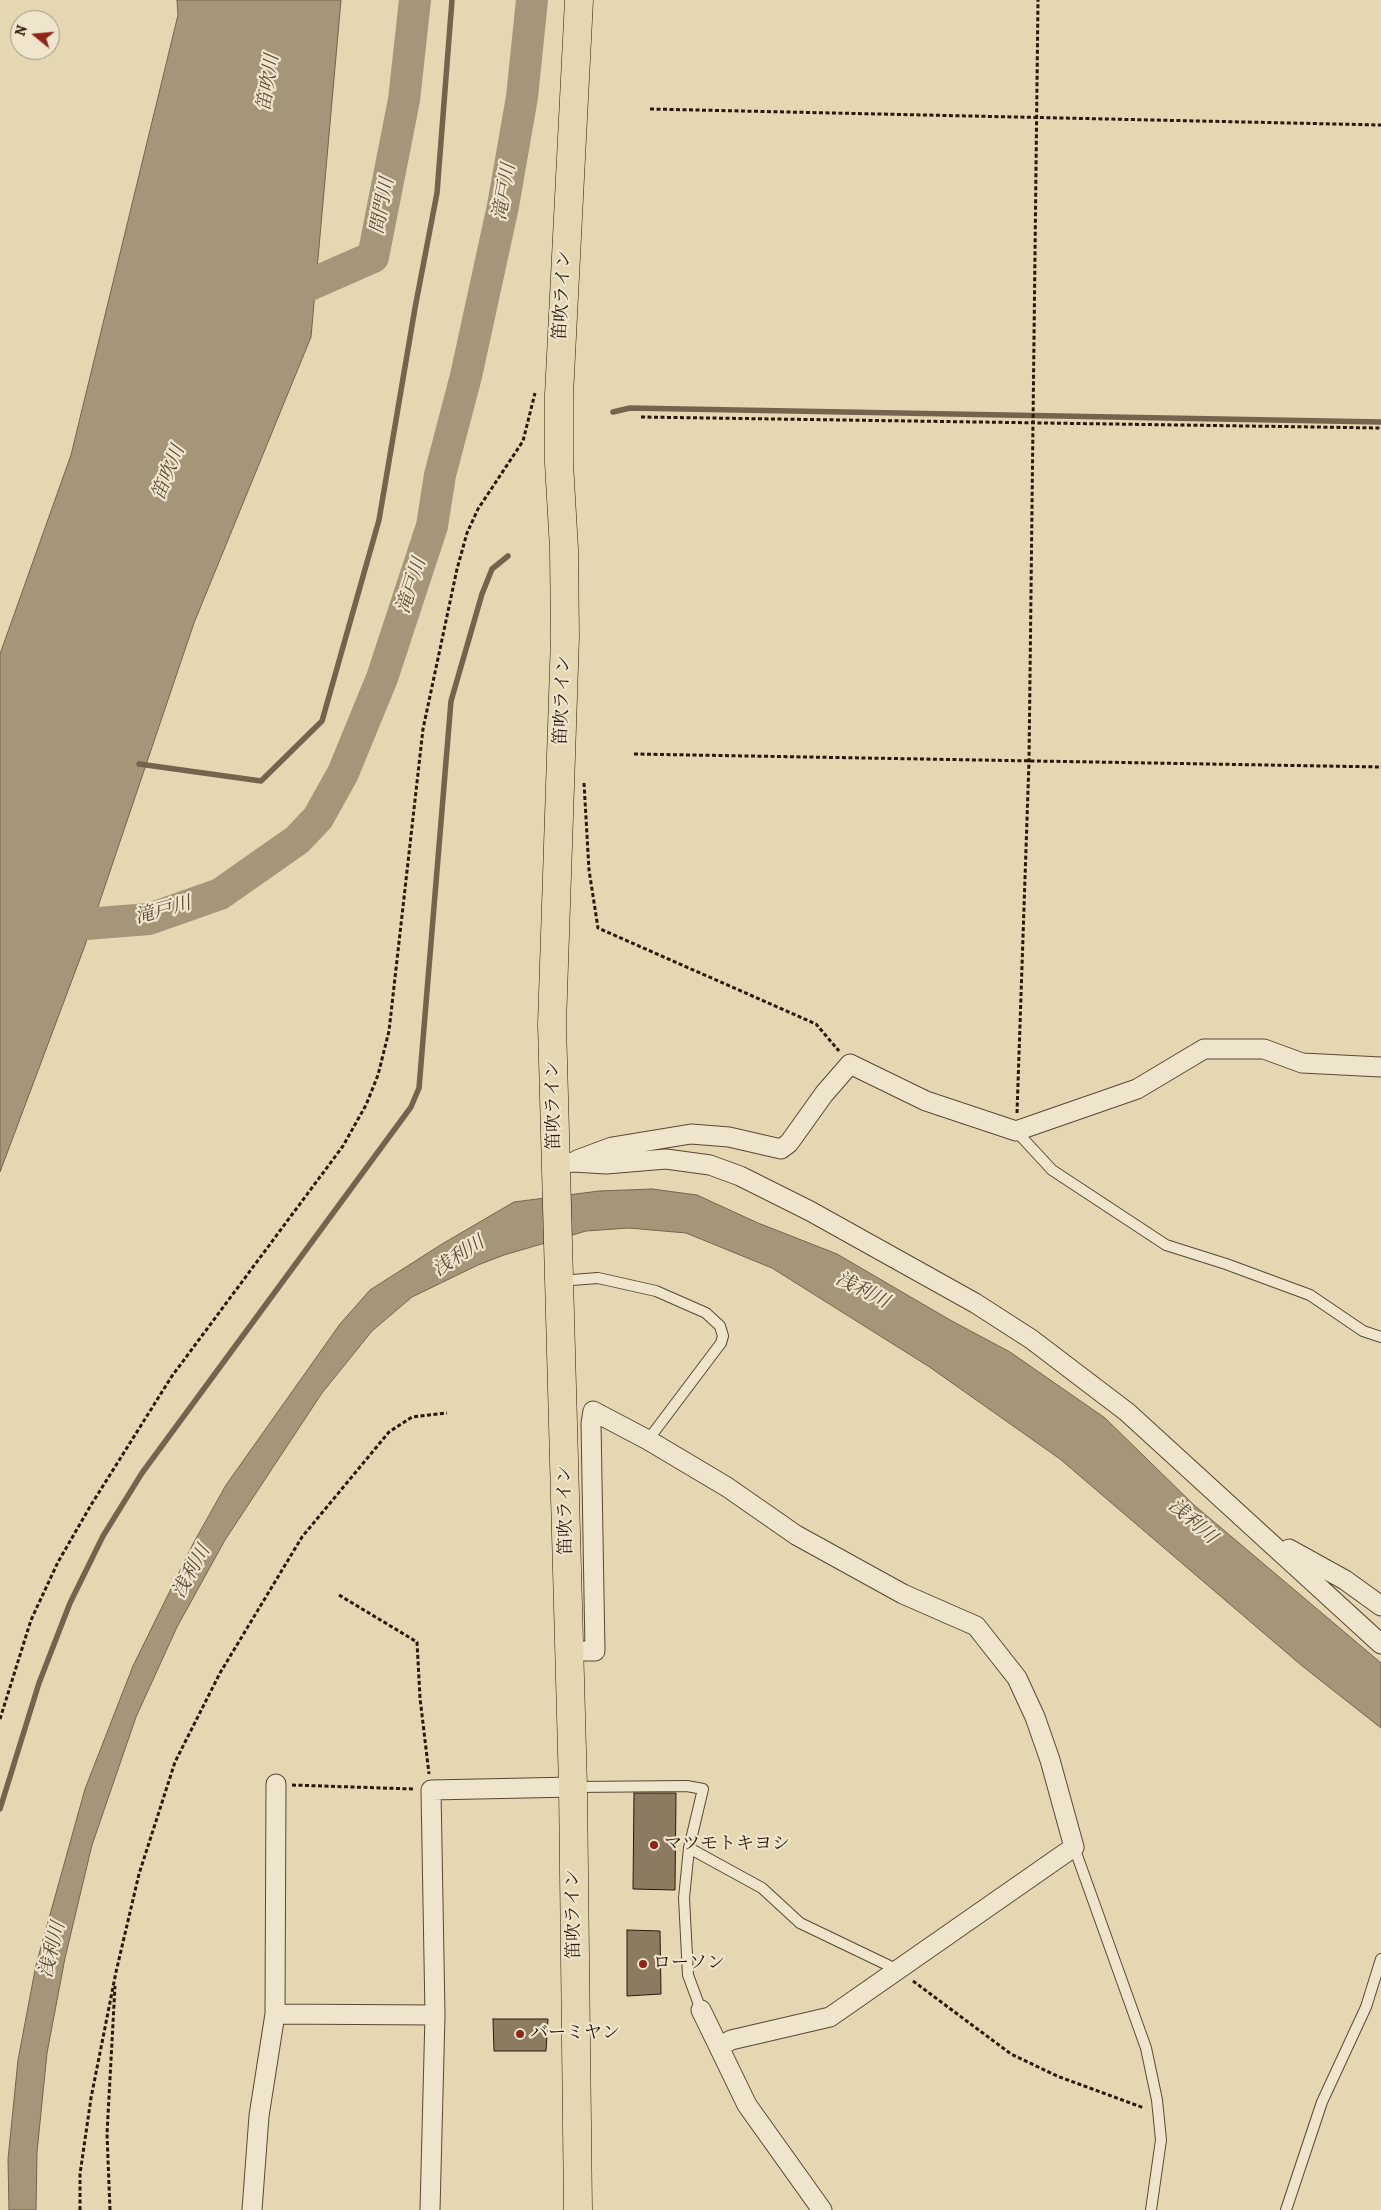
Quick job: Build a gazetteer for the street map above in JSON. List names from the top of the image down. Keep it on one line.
{"streets":{"highway":["笛吹ライン"]},"water":["笛吹川","滝戸川","間門川","浅利川"],"places":["マツモトキヨシ","ローソン","バーミヤン"],"north":"left"}
